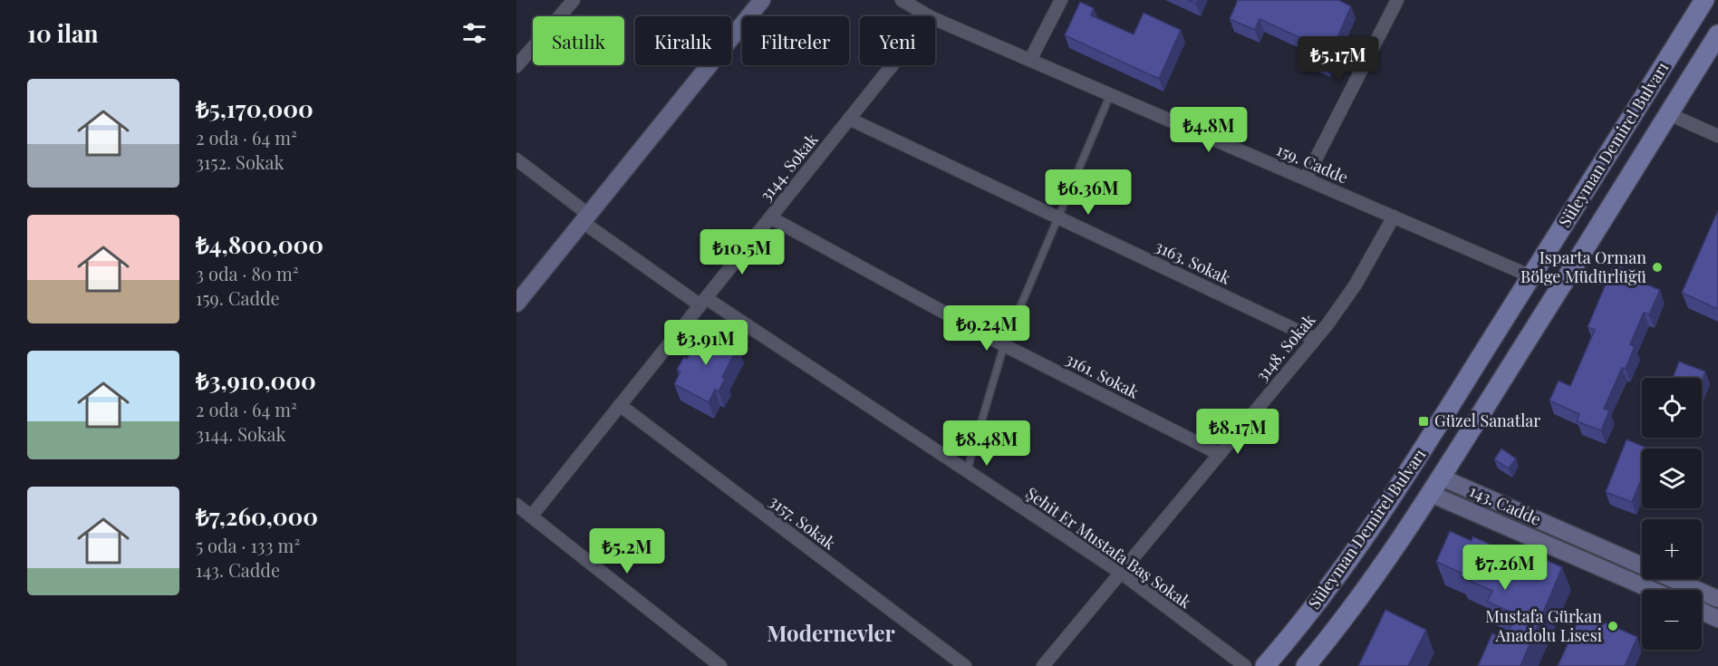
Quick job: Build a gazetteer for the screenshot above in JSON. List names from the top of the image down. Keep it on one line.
{"streets":{"main road":["Süleyman Demirel Bulvarı"],"street":["159. Cadde","3144. Sokak","3163. Sokak","3148. Sokak","3161. Sokak","143. Cadde","3157. Sokak","Şehit Er Mustafa Baş Sokak"]},"crossings":[["Süleyman Demirel Bulvarı","159. Cadde"],["159. Cadde","3148. Sokak"],["3144. Sokak","3163. Sokak"],["3144. Sokak","3161. Sokak"],["3144. Sokak","3157. Sokak"],["3144. Sokak","Şehit Er Mustafa Baş Sokak"],["3163. Sokak","3148. Sokak"],["3148. Sokak","3161. Sokak"],["3148. Sokak","Şehit Er Mustafa Baş Sokak"]],"districts":["Modernevler"],"places":{"other":["Isparta Orman Bölge Müdürlüğü","Mustafa Gürkan Anadolu Lisesi"],"transit":["Güzel Sanatlar"]},"page":{"heading":"10 ilan","chip":["Satılık","Kiralık","Filtreler","Yeni"],"price":["₺5.17M","₺4.8M","₺6.36M","₺10.5M","₺9.24M","₺3.91M","₺8.17M","₺8.48M","₺5.2M","₺7.26M"],"list":[{"name":"₺5,170,000","note":"2 oda · 64 m² · 3152. Sokak"},{"name":"₺4,800,000","note":"3 oda · 80 m² · 159. Cadde"},{"name":"₺3,910,000","note":"2 oda · 64 m² · 3144. Sokak"},{"name":"₺7,260,000","note":"5 oda · 133 m² · 143. Cadde"}],"map_buttons":["+","−"]}}
